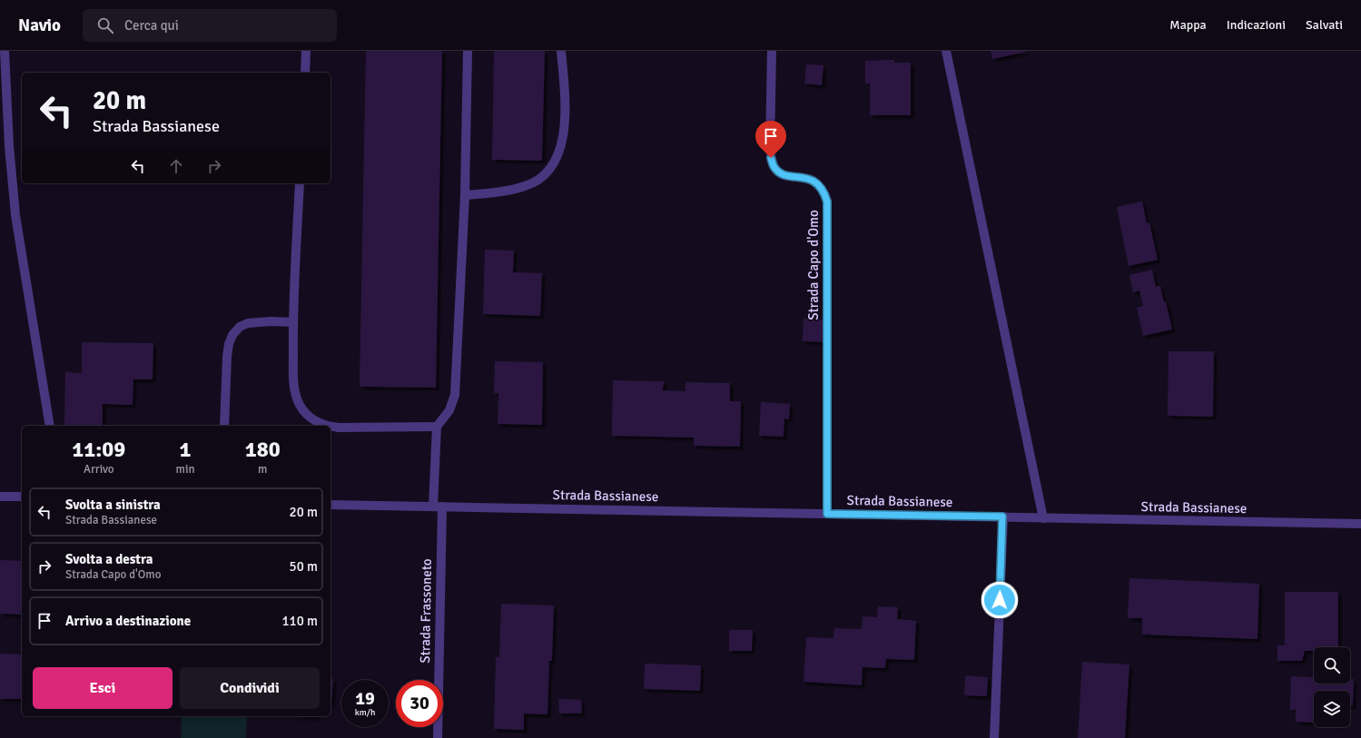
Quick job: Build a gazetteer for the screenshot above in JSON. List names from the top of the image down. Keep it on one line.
{"streets":{"street":["Strada Capo d'Omo","Strada Bassianese","Strada Frassoneto"]},"crossings":[["Strada Capo d'Omo","Strada Bassianese"],["Strada Bassianese","Strada Frassoneto"]],"page":{"header":"Navio","search":"Cerca qui","nav":["Mappa","Indicazioni","Salvati"],"turn":["20 m","Strada Bassianese"],"eta":["11:09","Arrivo","1","min","180","m"],"list":[{"name":"Svolta a sinistra","note":"Strada Bassianese","value":"20 m"},{"name":"Svolta a destra","note":"Strada Capo d'Omo","value":"50 m"},{"name":"Arrivo a destinazione","value":"110 m"}],"buttons":["Esci","Condividi"],"speed":"19 km/h","limit":"30"}}
